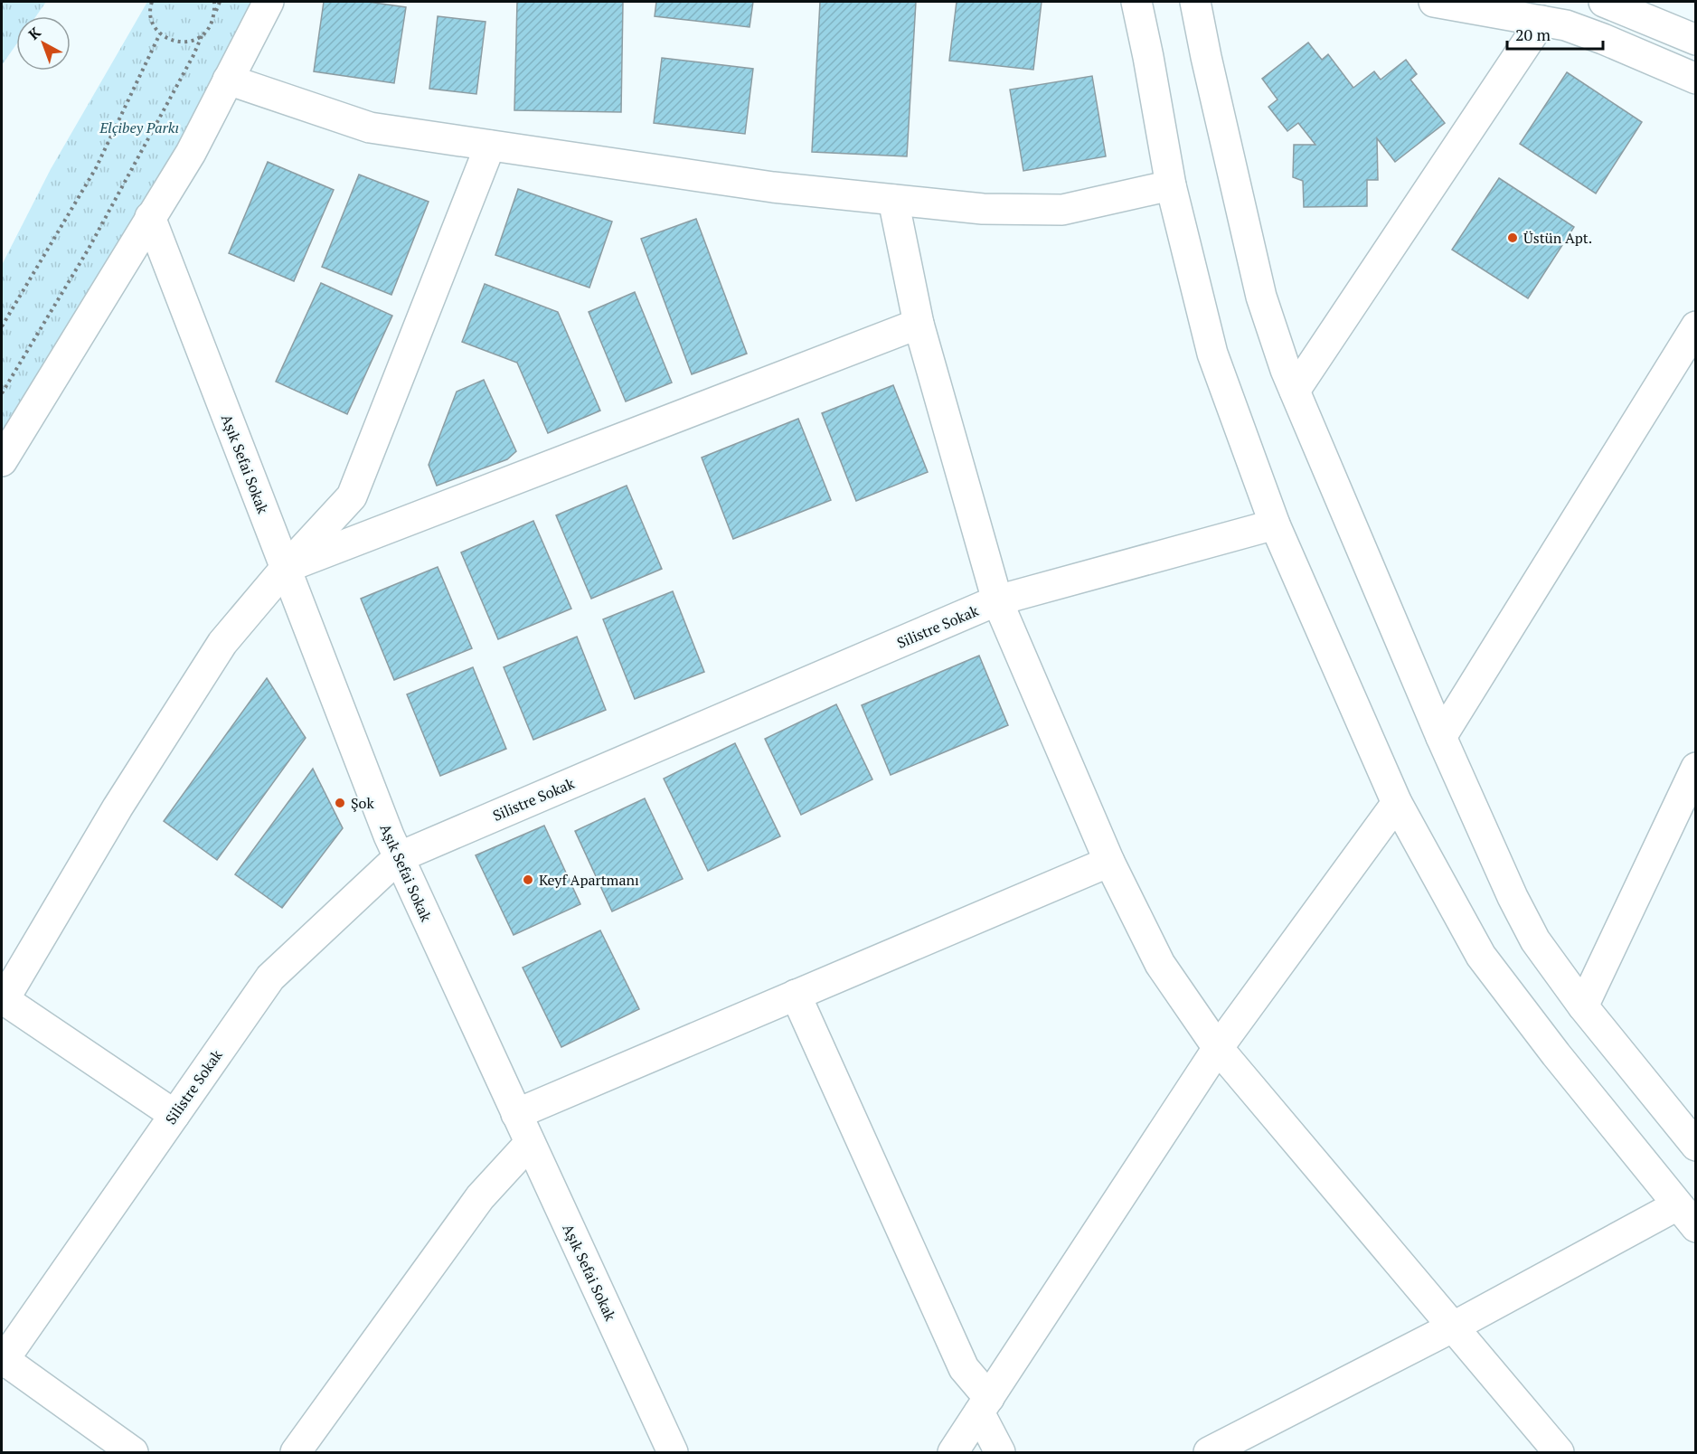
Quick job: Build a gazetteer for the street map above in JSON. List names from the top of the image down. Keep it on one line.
{"streets":{"street":["Aşık Sefai Sokak","Silistre Sokak"]},"crossings":[["Aşık Sefai Sokak","Silistre Sokak"]],"parks":["Elçibey Parkı"],"places":["Üstün Apt.","Şok","Keyf Apartmanı"],"scale_bar":"20 m","north":"top left"}
